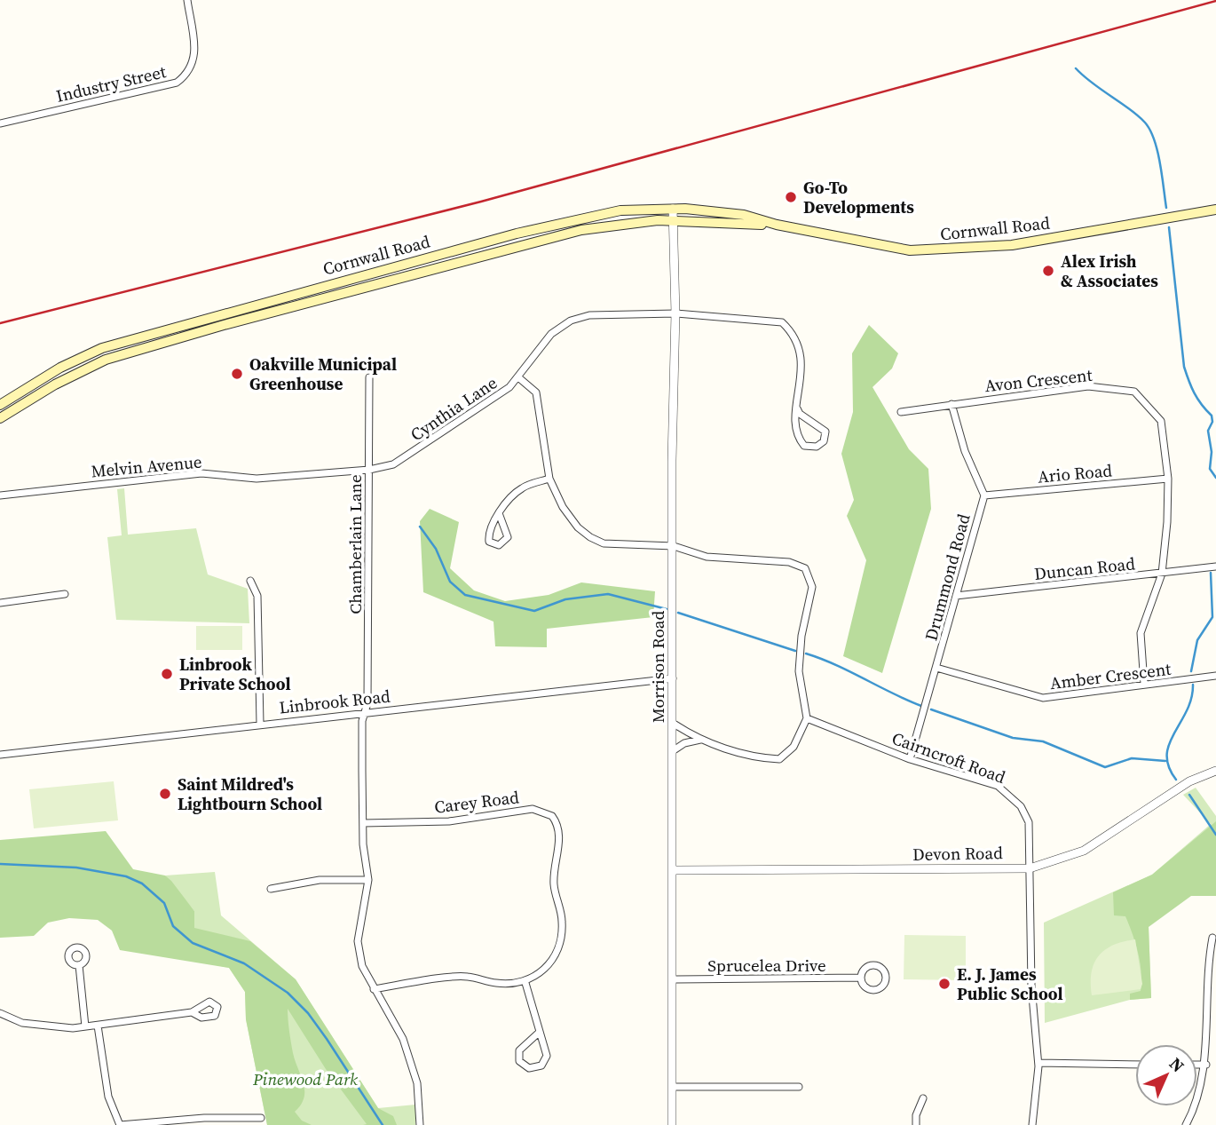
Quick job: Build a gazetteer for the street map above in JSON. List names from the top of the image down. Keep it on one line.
{"streets":{"main road":["Cornwall Road"],"street":["Industry Street","Avon Crescent","Cynthia Lane","Melvin Avenue","Ario Road","Chamberlain Lane","Duncan Road","Drummond Road","Morrison Road","Amber Crescent","Linbrook Road","Cairncroft Road","Carey Road","Devon Road","Sprucelea Drive"]},"crossings":[["Cornwall Road","Morrison Road"],["Avon Crescent","Ario Road"],["Avon Crescent","Duncan Road"],["Avon Crescent","Drummond Road"],["Avon Crescent","Amber Crescent"],["Cynthia Lane","Melvin Avenue"],["Cynthia Lane","Chamberlain Lane"],["Cynthia Lane","Morrison Road"],["Melvin Avenue","Chamberlain Lane"],["Ario Road","Drummond Road"],["Chamberlain Lane","Linbrook Road"],["Chamberlain Lane","Carey Road"],["Duncan Road","Drummond Road"],["Drummond Road","Amber Crescent"],["Drummond Road","Cairncroft Road"],["Morrison Road","Linbrook Road"],["Morrison Road","Devon Road"],["Morrison Road","Sprucelea Drive"],["Cairncroft Road","Devon Road"]],"parks":["Pinewood Park"],"places":["Go-To Developments","Alex Irish & Associates","Oakville Municipal Greenhouse","Linbrook Private School","Saint Mildred's Lightbourn School","E. J. James Public School"],"north":"top right"}
